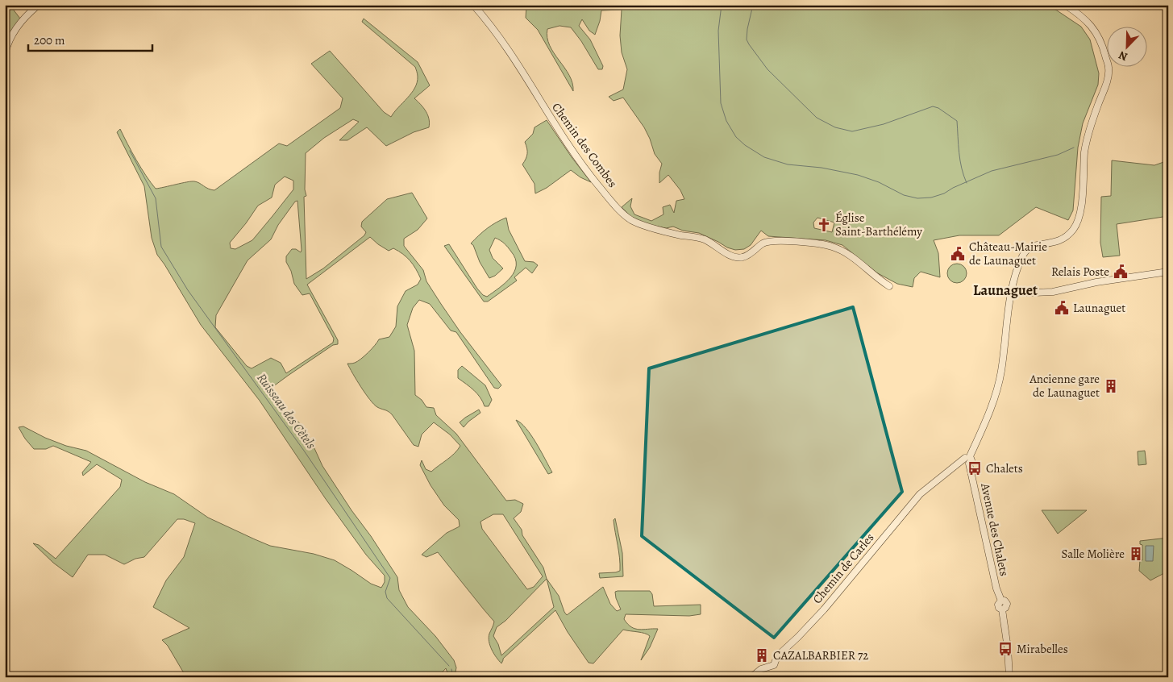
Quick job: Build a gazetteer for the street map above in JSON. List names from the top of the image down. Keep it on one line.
{"streets":{"street":["Chemin des Combes","Avenue des Chalets","Chemin de Carles"]},"crossings":[["Avenue des Chalets","Chemin de Carles"]],"districts":["Launaguet"],"water":["Ruisseau des Cètels"],"places":{"church":["Église Saint-Barthélémy"],"public building":["Château-Mairie de Launaguet","Relais Poste","Launaguet"],"building":["Ancienne gare de Launaguet","Salle Molière","CAZALBARBIER 72"],"bus stop":["Chalets","Mirabelles"]},"scale_bar":"200 m","north":"bottom left"}
